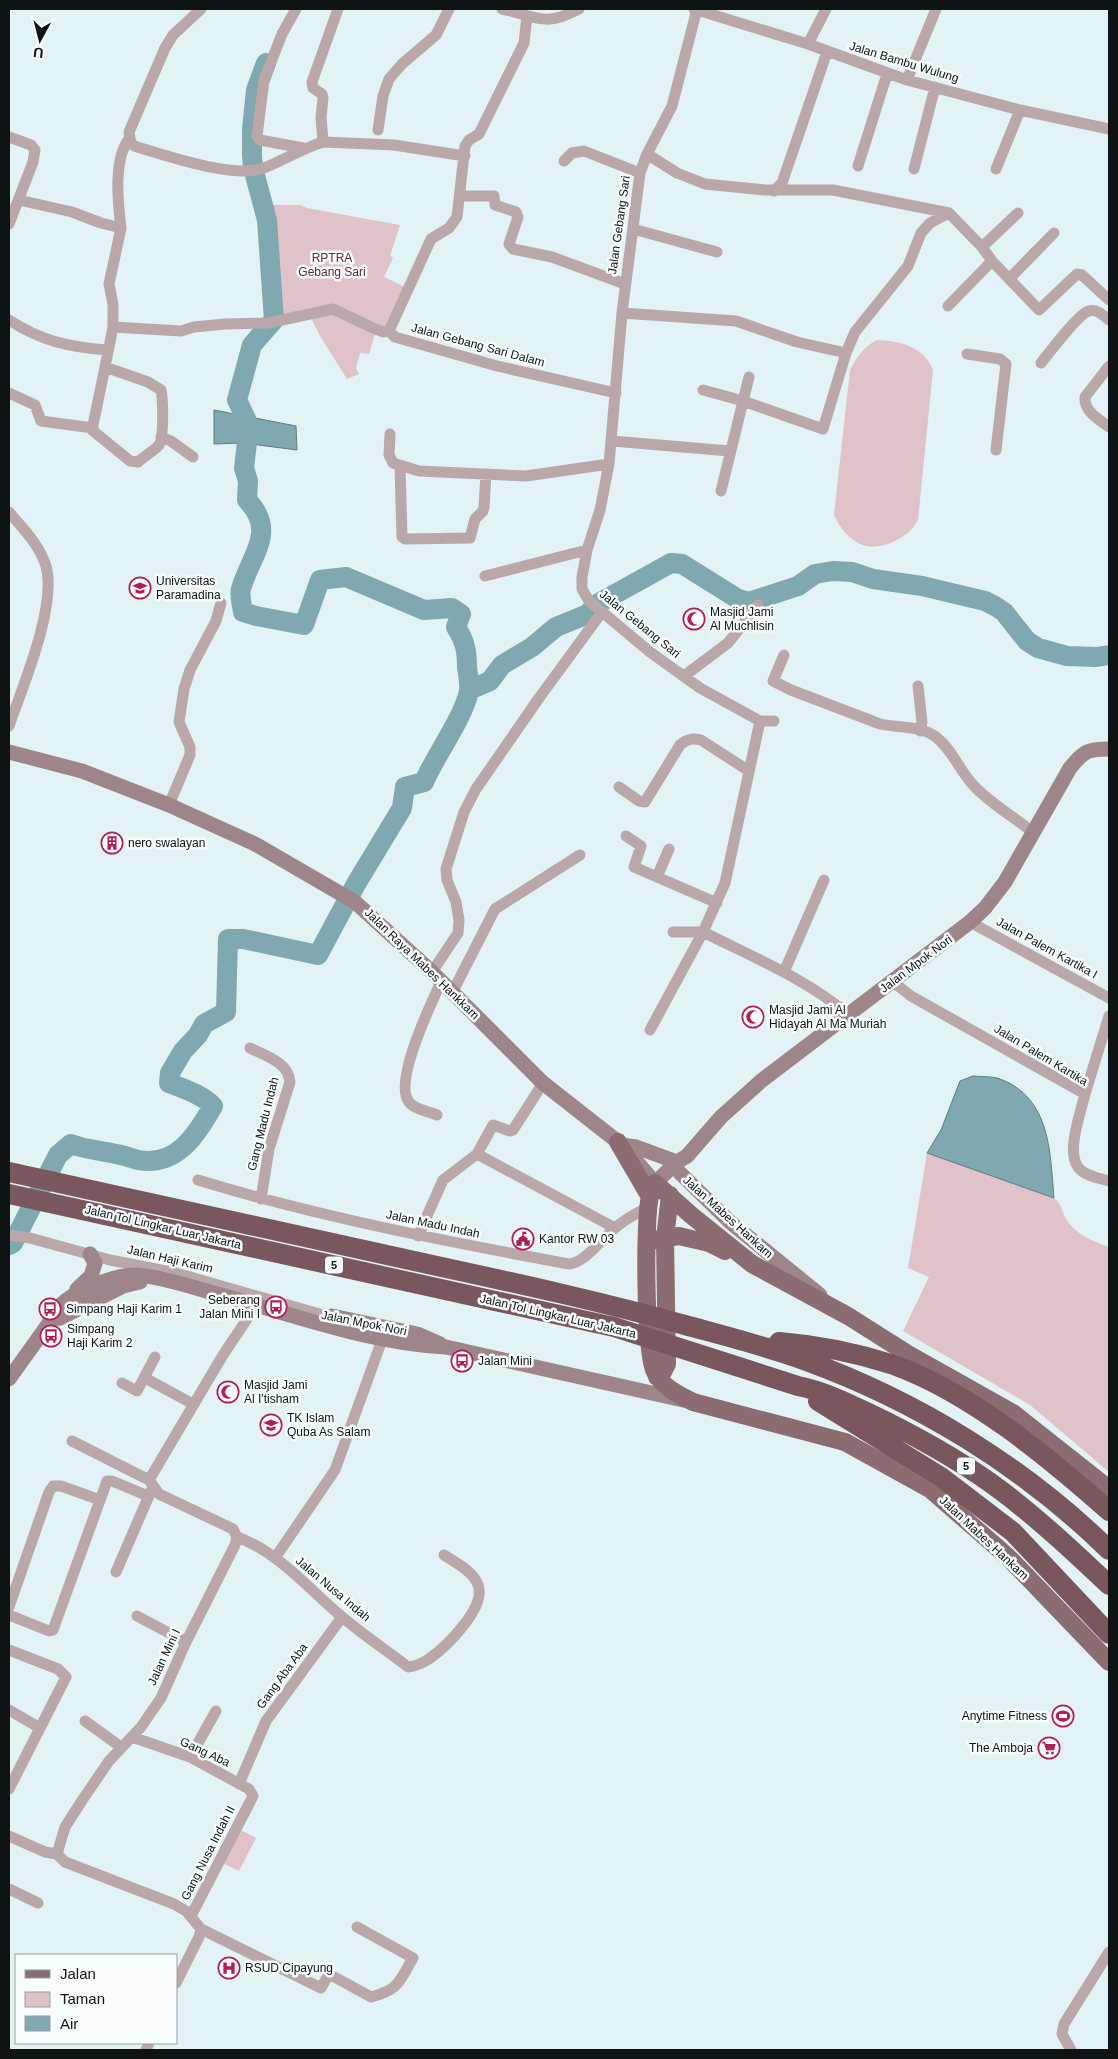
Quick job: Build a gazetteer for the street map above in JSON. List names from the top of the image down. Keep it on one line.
{"streets":{"highway":["Jalan Tol Lingkar Luar Jakarta","5"],"main road":["Jalan Raya Mabes Hankkam","Jalan Mpok Nori","Jalan Mabes Hankam"],"street":["Jalan Bambu Wulung","Jalan Gebang Sari","Jalan Gebang Sari Dalam","Jalan Palem Kartika I","Jalan Palem Kartika","Gang Madu Indah","Jalan Madu Indah","Jalan Haji Karim","Jalan Nusa Indah","Jalan Mini I","Gang Aba Aba","Gang Aba","Gang Nusa Indah II"]},"crossings":[["Jalan Bambu Wulung","Jalan Gebang Sari"],["Jalan Gebang Sari","Jalan Gebang Sari Dalam"],["Jalan Palem Kartika I","Jalan Mpok Nori"],["Jalan Mpok Nori","Jalan Palem Kartika"],["Jalan Mpok Nori","Jalan Mabes Hankam"],["Jalan Mpok Nori","Jalan Madu Indah"],["Jalan Mpok Nori","Jalan Haji Karim"],["Gang Madu Indah","Jalan Madu Indah"],["Jalan Mabes Hankam","Jalan Madu Indah"],["Jalan Nusa Indah","Jalan Mini I"],["Jalan Nusa Indah","Gang Aba Aba"],["Jalan Mini I","Gang Aba"],["Gang Aba Aba","Gang Aba"],["Gang Aba","Gang Nusa Indah II"]],"parks":["RPTRA Gebang Sari"],"places":{"school or university":["Universitas Paramadina","TK Islam Quba As Salam"],"mosque":["Masjid Jami Al Muchlisin","Masjid Jami Al Hidayah Al Ma Muriah","Masjid Jami Al I'tisham"],"building":["nero swalayan"],"public building":["Kantor RW 03"],"bus stop":["Seberang Jalan Mini I","Simpang Haji Karim 1","Simpang Haji Karim 2","Jalan Mini"],"sports":["Anytime Fitness"],"supermarket":["The Amboja"],"hospital":["RSUD Cipayung"]},"legend":["Jalan","Taman","Air"],"north":"bottom"}
